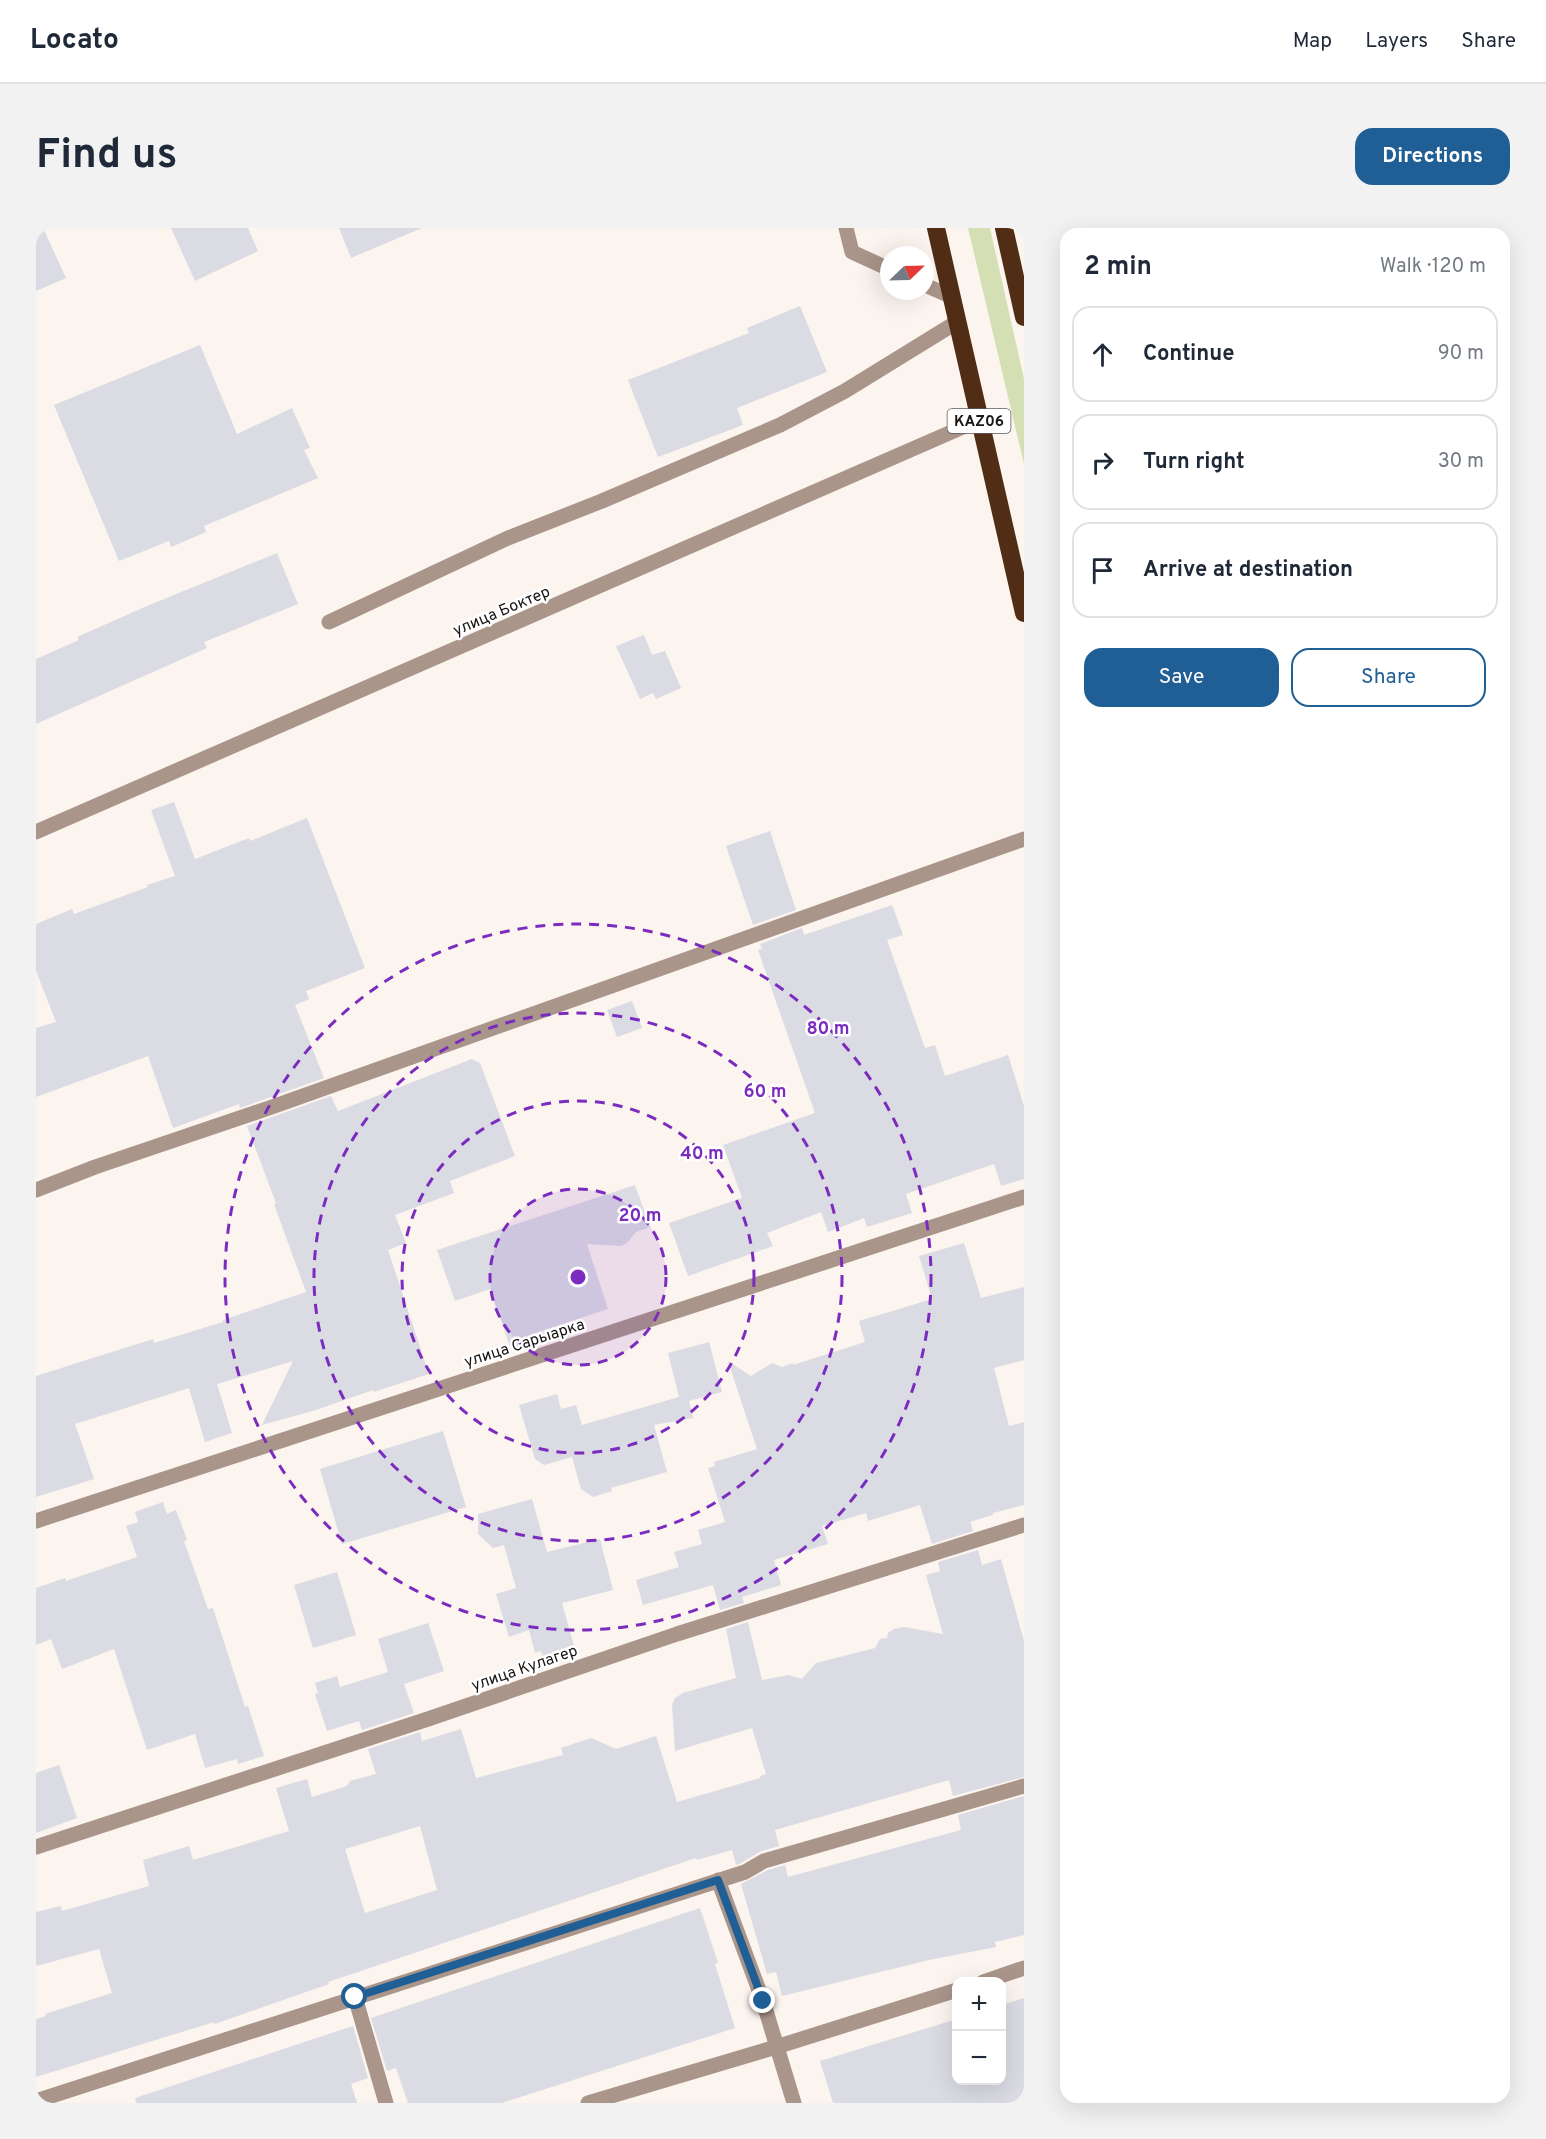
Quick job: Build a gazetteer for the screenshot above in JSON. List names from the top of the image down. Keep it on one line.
{"streets":{"highway":["KАZ06"],"street":["улица Боктер","улица Сарыарка","улица Кулагер"]},"crossings":[["KАZ06","улица Боктер"]],"north":"top right","page":{"header":"Locato","nav":["Map","Layers","Share"],"buttons":["Directions",["Save","Share"]],"title":"Find us","heading":["2 min","Walk · 120 m"],"list":[["Continue","90 m"],["Turn right","30 m"],"Arrive at destination"],"map_buttons":["+","−"]},"rings":["80 m","60 m","40 m","20 m"]}
